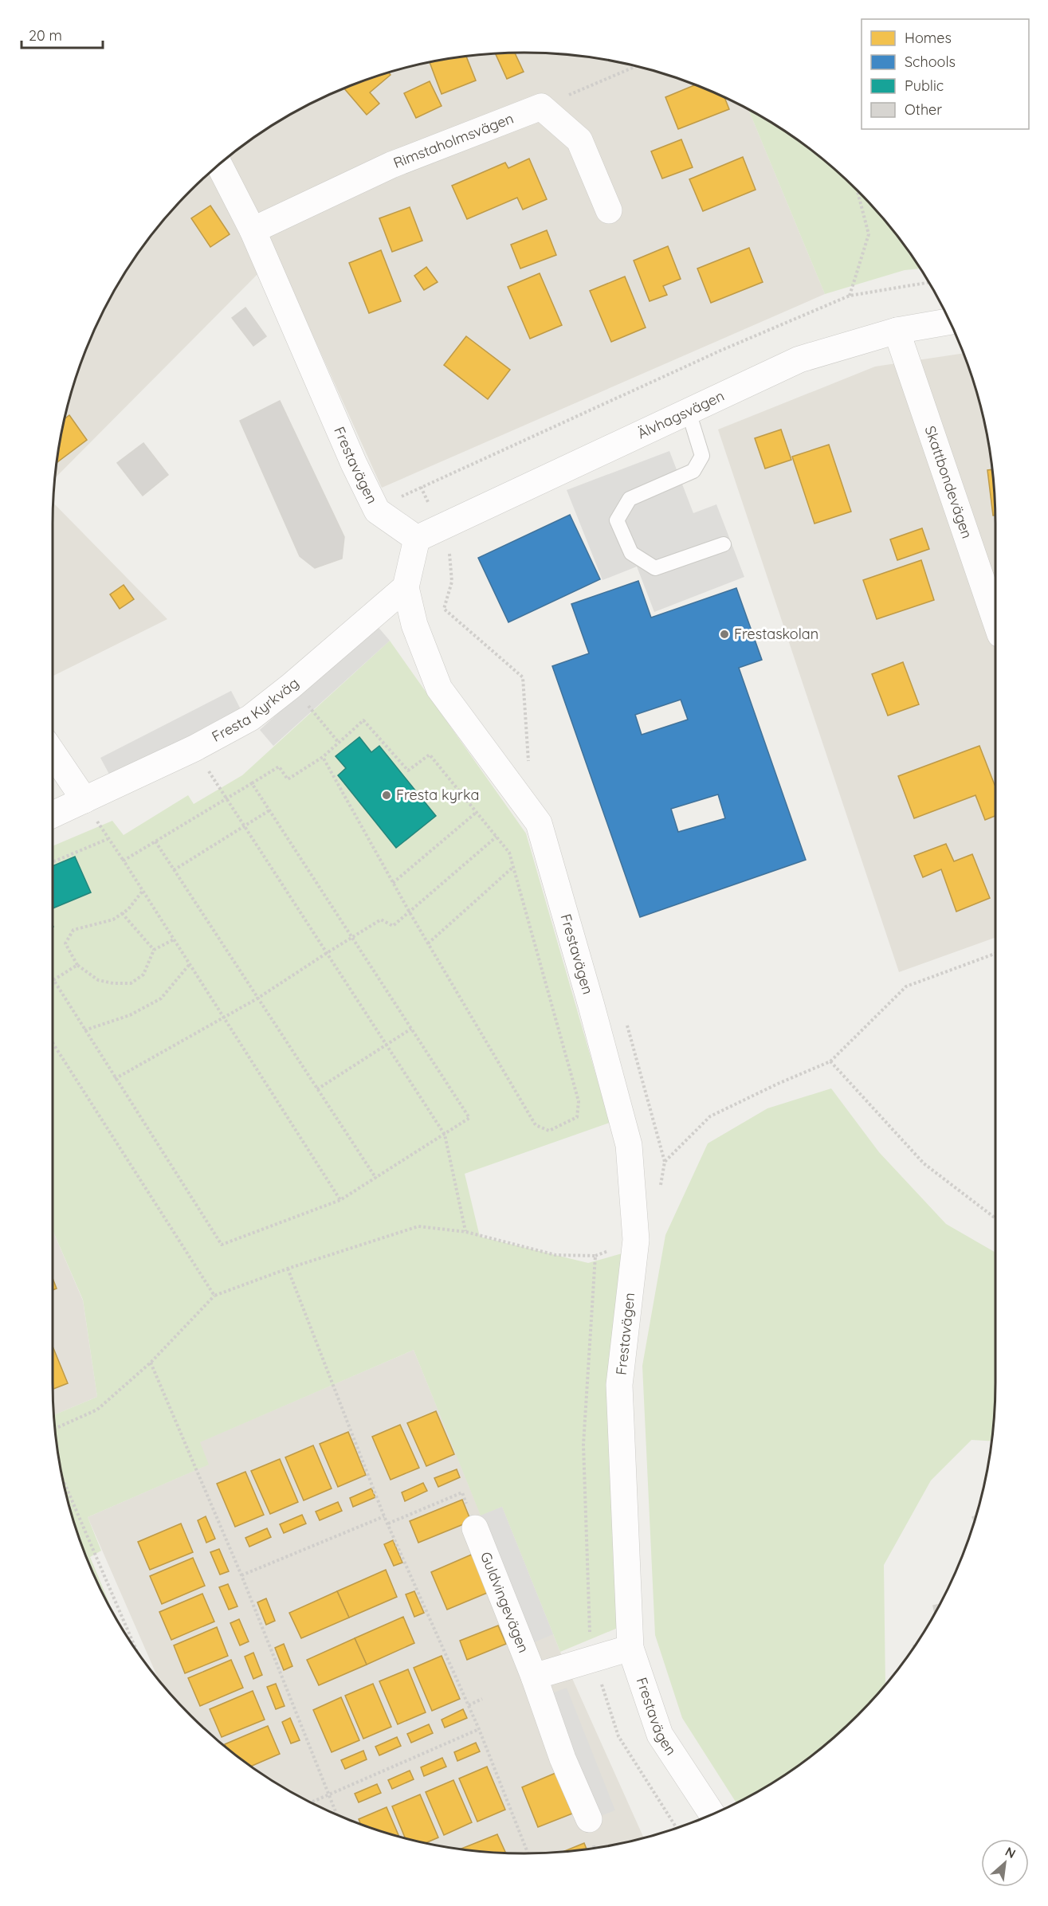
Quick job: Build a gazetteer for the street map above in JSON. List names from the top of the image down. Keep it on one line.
{"streets":{"street":["Rimstaholmsvägen","Älvhagsvägen","Frestavägen","Skattbondevägen","Fresta Kyrkväg","Guldvingevägen"]},"crossings":[["Rimstaholmsvägen","Frestavägen"],["Älvhagsvägen","Frestavägen"],["Älvhagsvägen","Skattbondevägen"],["Frestavägen","Fresta Kyrkväg"]],"places":["Frestaskolan","Fresta kyrka"],"legend":["Homes","Schools","Public","Other"],"scale_bar":"20 m","north":"top right"}
